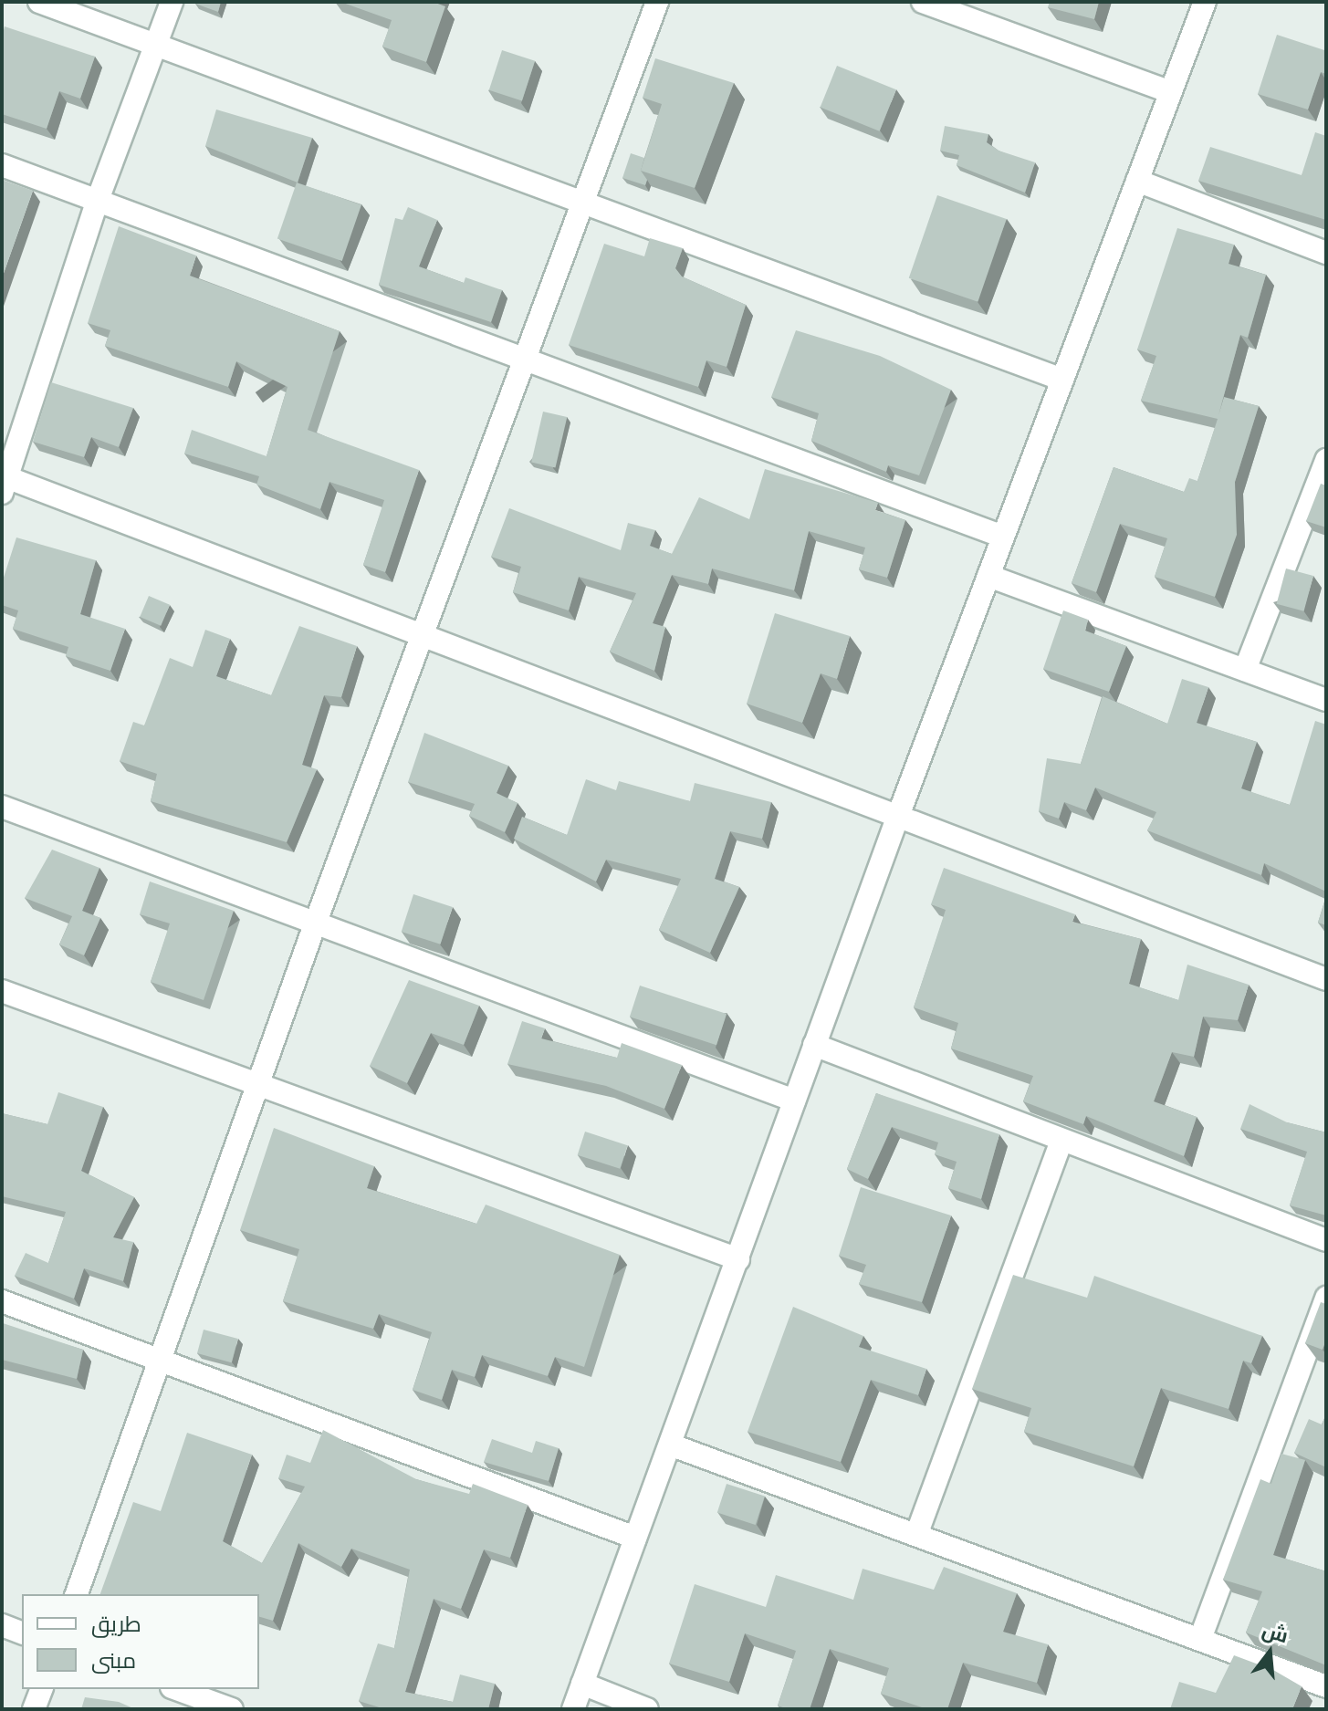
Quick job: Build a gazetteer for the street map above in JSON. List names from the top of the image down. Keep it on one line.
{"legend":["طريق","مبنى"],"north":"top"}
